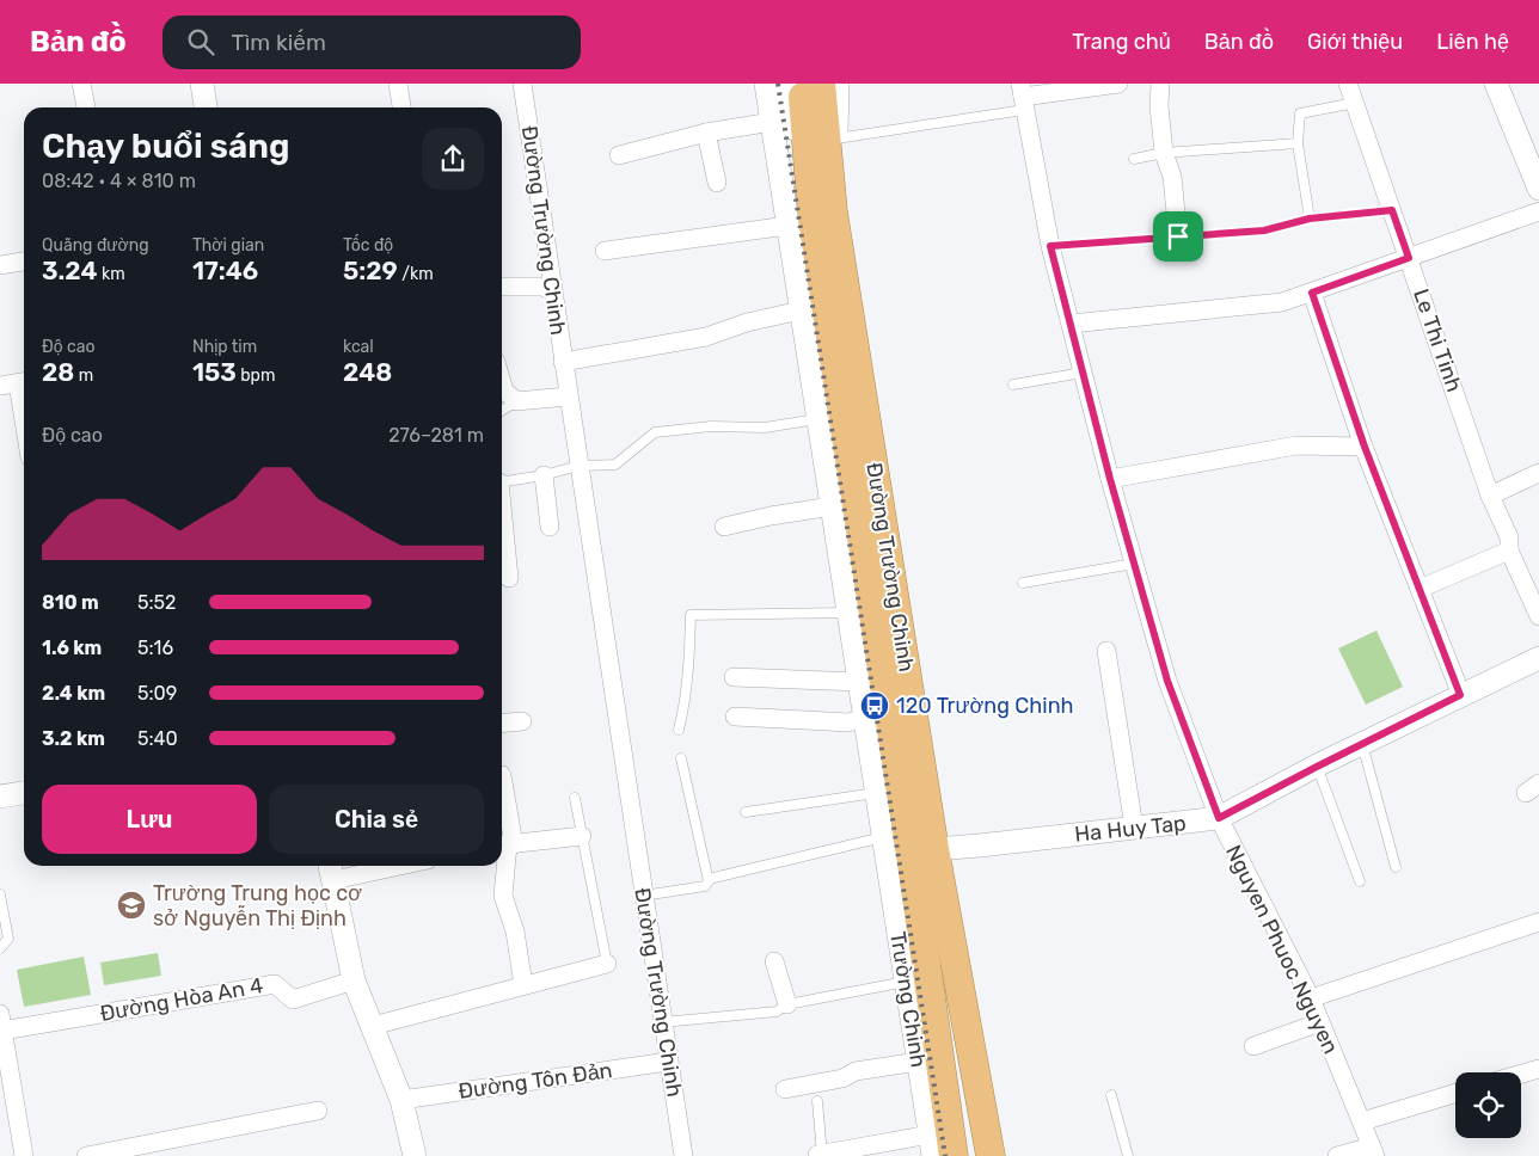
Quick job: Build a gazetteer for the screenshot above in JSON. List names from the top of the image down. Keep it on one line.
{"streets":{"highway":["Đường Trường Chinh"],"street":["Le Thi Tinh","Ha Huy Tap","Nguyen Phuoc Nguyen","Đường Hòa An 4","Trường Chinh","Đường Tôn Đản"]},"crossings":[["Đường Trường Chinh","Ha Huy Tap"],["Đường Trường Chinh","Trường Chinh"],["Đường Trường Chinh","Đường Tôn Đản"],["Ha Huy Tap","Nguyen Phuoc Nguyen"]],"places":{"bus stop":["120 Trường Chinh"],"school or university":["Trường Trung học cơ sở Nguyễn Thị Định"]},"page":{"header":"Bản đồ","search":"Tìm kiếm","nav":["Trang chủ","Bản đồ","Giới thiệu","Liên hệ"],"heading":["Chạy buổi sáng","08:42 · 4 × 810 m"],"stats":[["Quãng đường","3.24 km"],["Thời gian","17:46"],["Tốc độ","5:29 /km"],["Độ cao","28 m"],["Nhịp tim","153 bpm"],["kcal","248"]],"chart":["Độ cao","276–281 m"],"list":[{"name":"810 m","note":"5:52"},{"name":"1.6 km","note":"5:16"},{"name":"2.4 km","note":"5:09"},{"name":"3.2 km","note":"5:40"}],"buttons":["Lưu","Chia sẻ"]}}
